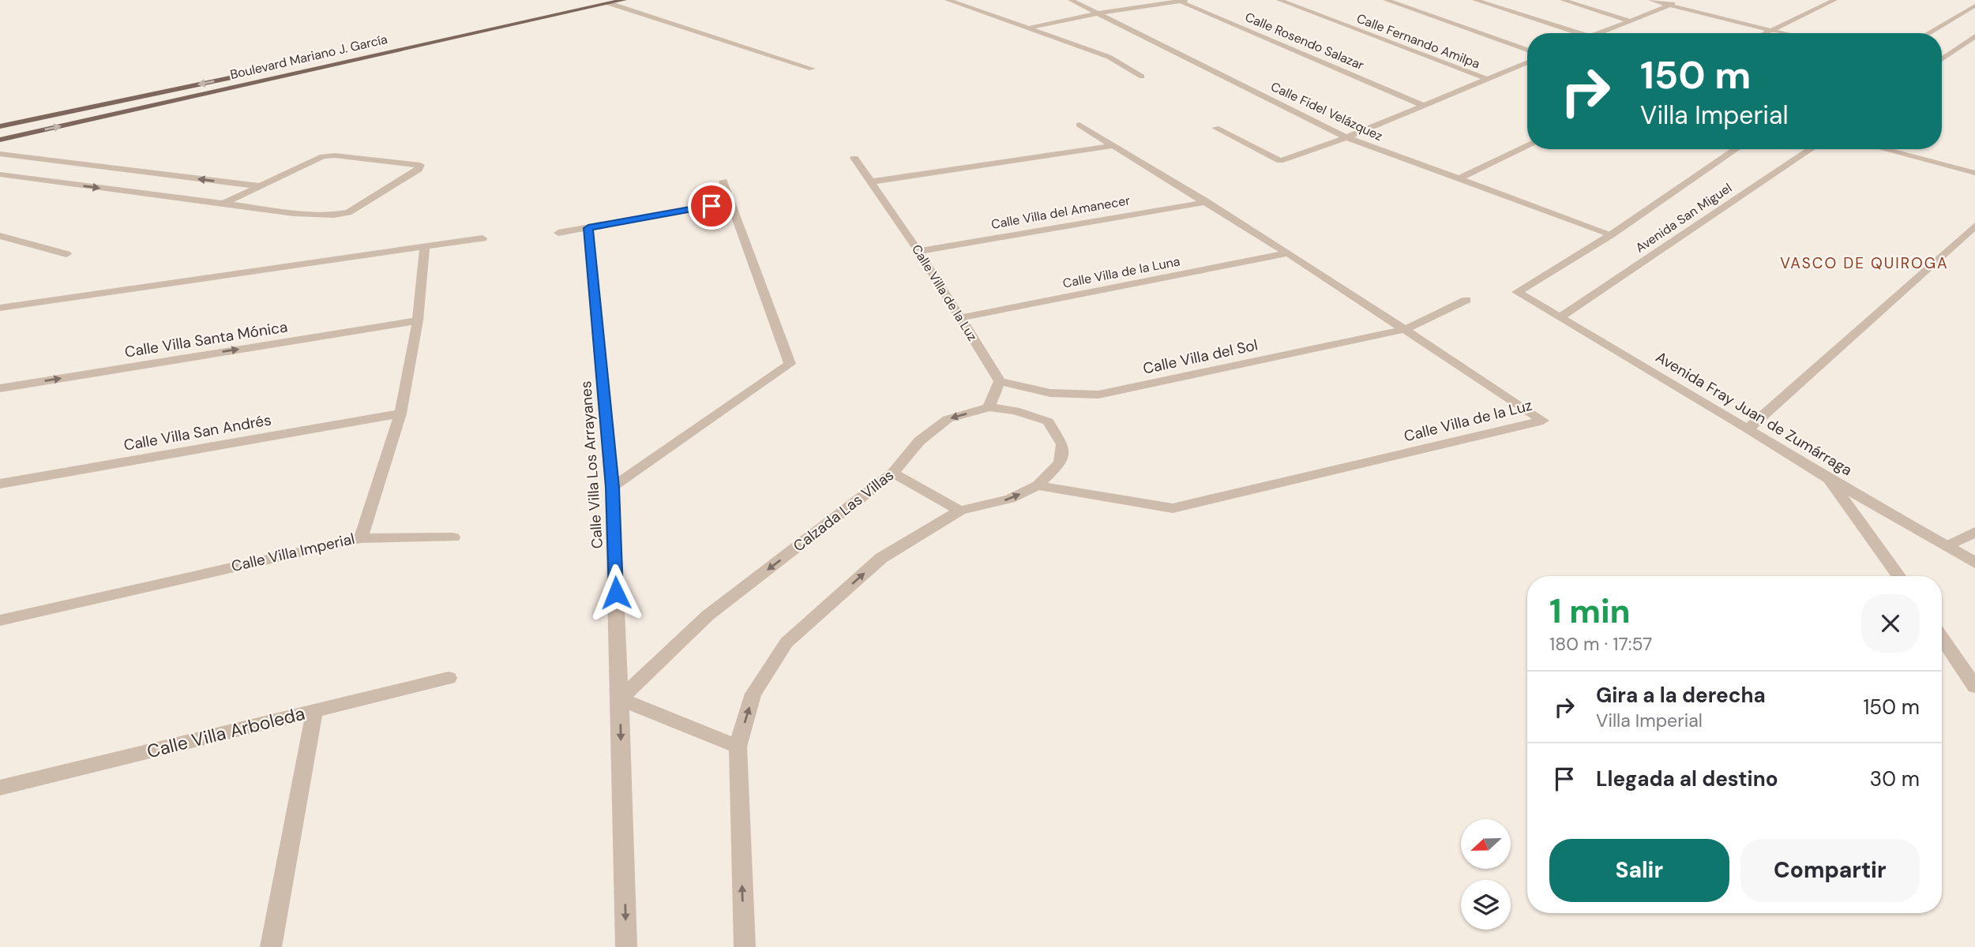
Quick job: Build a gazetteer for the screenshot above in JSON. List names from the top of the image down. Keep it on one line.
{"streets":{"main road":["Boulevard Mariano J. García"],"street":["Calle Rosendo Salazar","Calle Fernando Amilpa","Calle Fidel Velázquez","Calle Villa del Amanecer","Avenida San Miguel","Calle Villa de la Luna","Calle Villa de la Luz","Calle Villa Santa Mónica","Calle Villa del Sol","Avenida Fray Juan de Zumárraga","Calle Villa San Andrés","Calle Villa Los Arrayanes","Calzada Las Villas","Calle Villa Imperial","Calle Villa Arboleda"]},"crossings":[["Calle Fidel Velázquez","Avenida San Miguel"],["Calle Villa del Amanecer","Calle Villa de la Luz"],["Avenida San Miguel","Avenida Fray Juan de Zumárraga"],["Calle Villa de la Luna","Calle Villa de la Luz"],["Calle Villa de la Luz","Calle Villa del Sol"],["Calle Villa de la Luz","Calzada Las Villas"],["Calle Villa Santa Mónica","Calle Villa Imperial"],["Calle Villa San Andrés","Calle Villa Imperial"],["Calle Villa Los Arrayanes","Calzada Las Villas"]],"districts":["VASCO DE QUIROGA"],"north":"left","page":{"turn":["150 m","Villa Imperial"],"heading":["1 min","180 m · 17:57"],"list":[{"name":"Gira a la derecha","note":"Villa Imperial","value":"150 m"},{"name":"Llegada al destino","value":"30 m"}],"buttons":["Salir","Compartir"]}}
